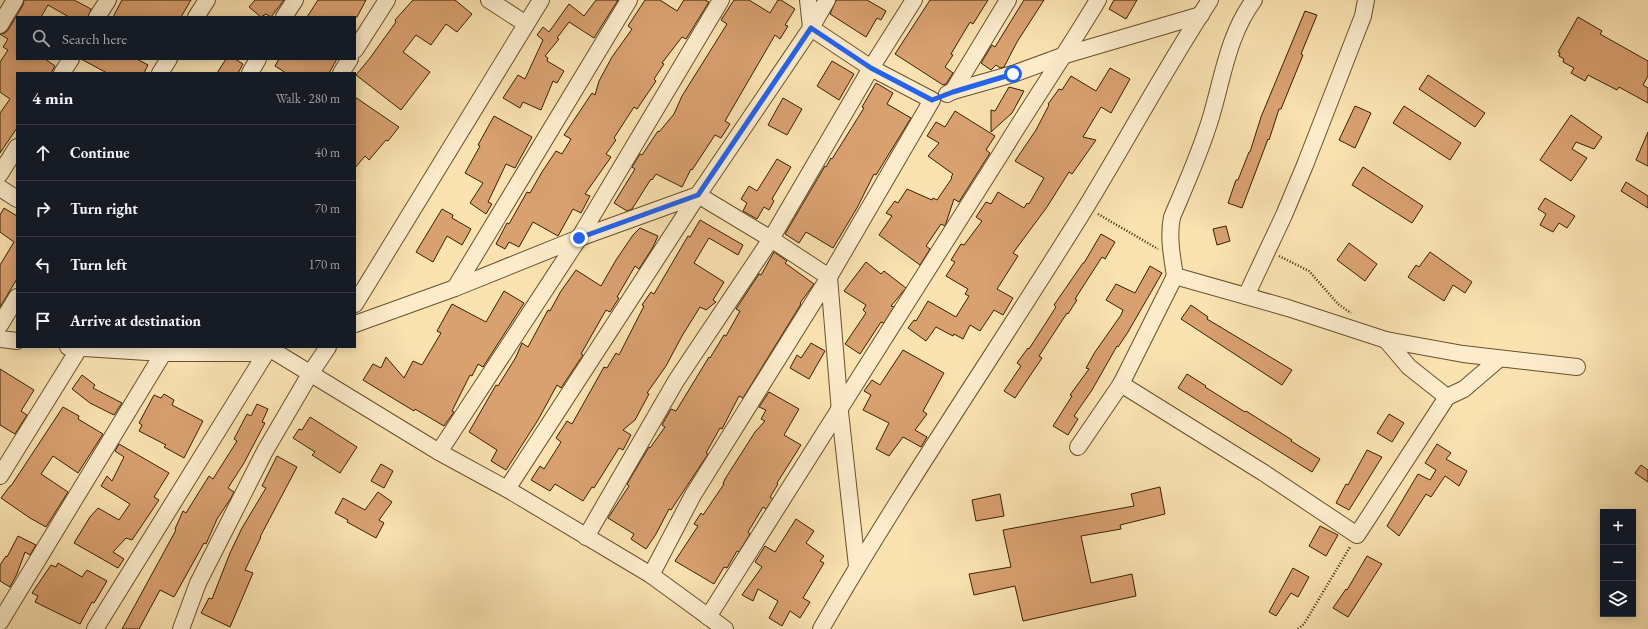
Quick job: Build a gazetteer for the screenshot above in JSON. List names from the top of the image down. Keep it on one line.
{"page":{"search":"Search here","heading":["4 min","Walk · 280 m"],"list":[["Continue","40 m"],["Turn right","70 m"],["Turn left","170 m"],"Arrive at destination"],"map_buttons":["+","−"]}}
